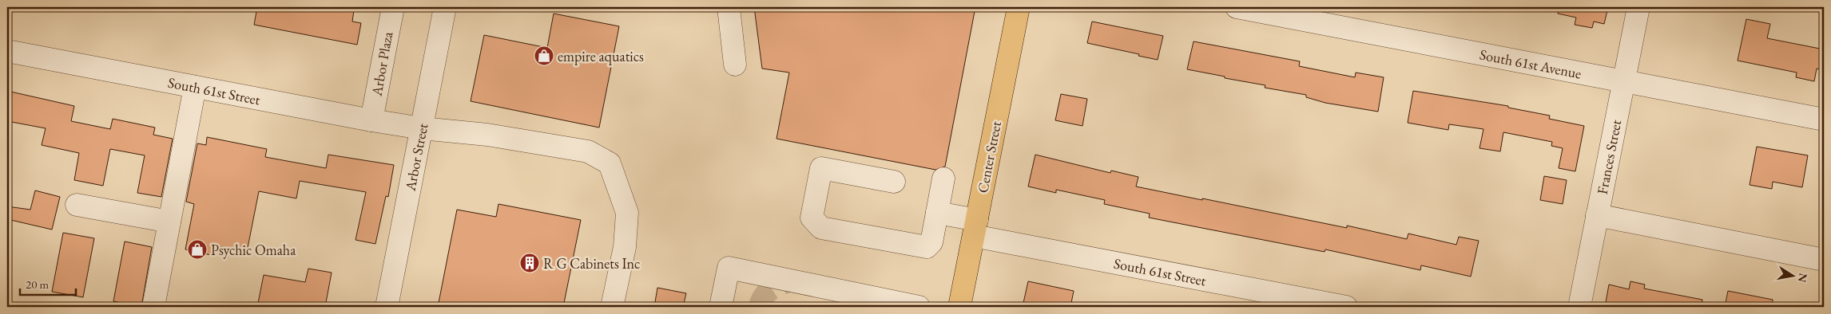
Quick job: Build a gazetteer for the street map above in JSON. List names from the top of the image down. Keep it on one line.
{"streets":{"main road":["Center Street"],"street":["Arbor Plaza","South 61st Avenue","South 61st Street","Arbor Street","Frances Street"]},"crossings":[["Arbor Plaza","South 61st Street"],["South 61st Avenue","Frances Street"],["South 61st Street","Arbor Street"],["South 61st Street","Center Street"]],"places":{"shop":["empire aquatics","Psychic Omaha"],"building":["R G Cabinets Inc"]},"scale_bar":"20 m","north":"right"}
